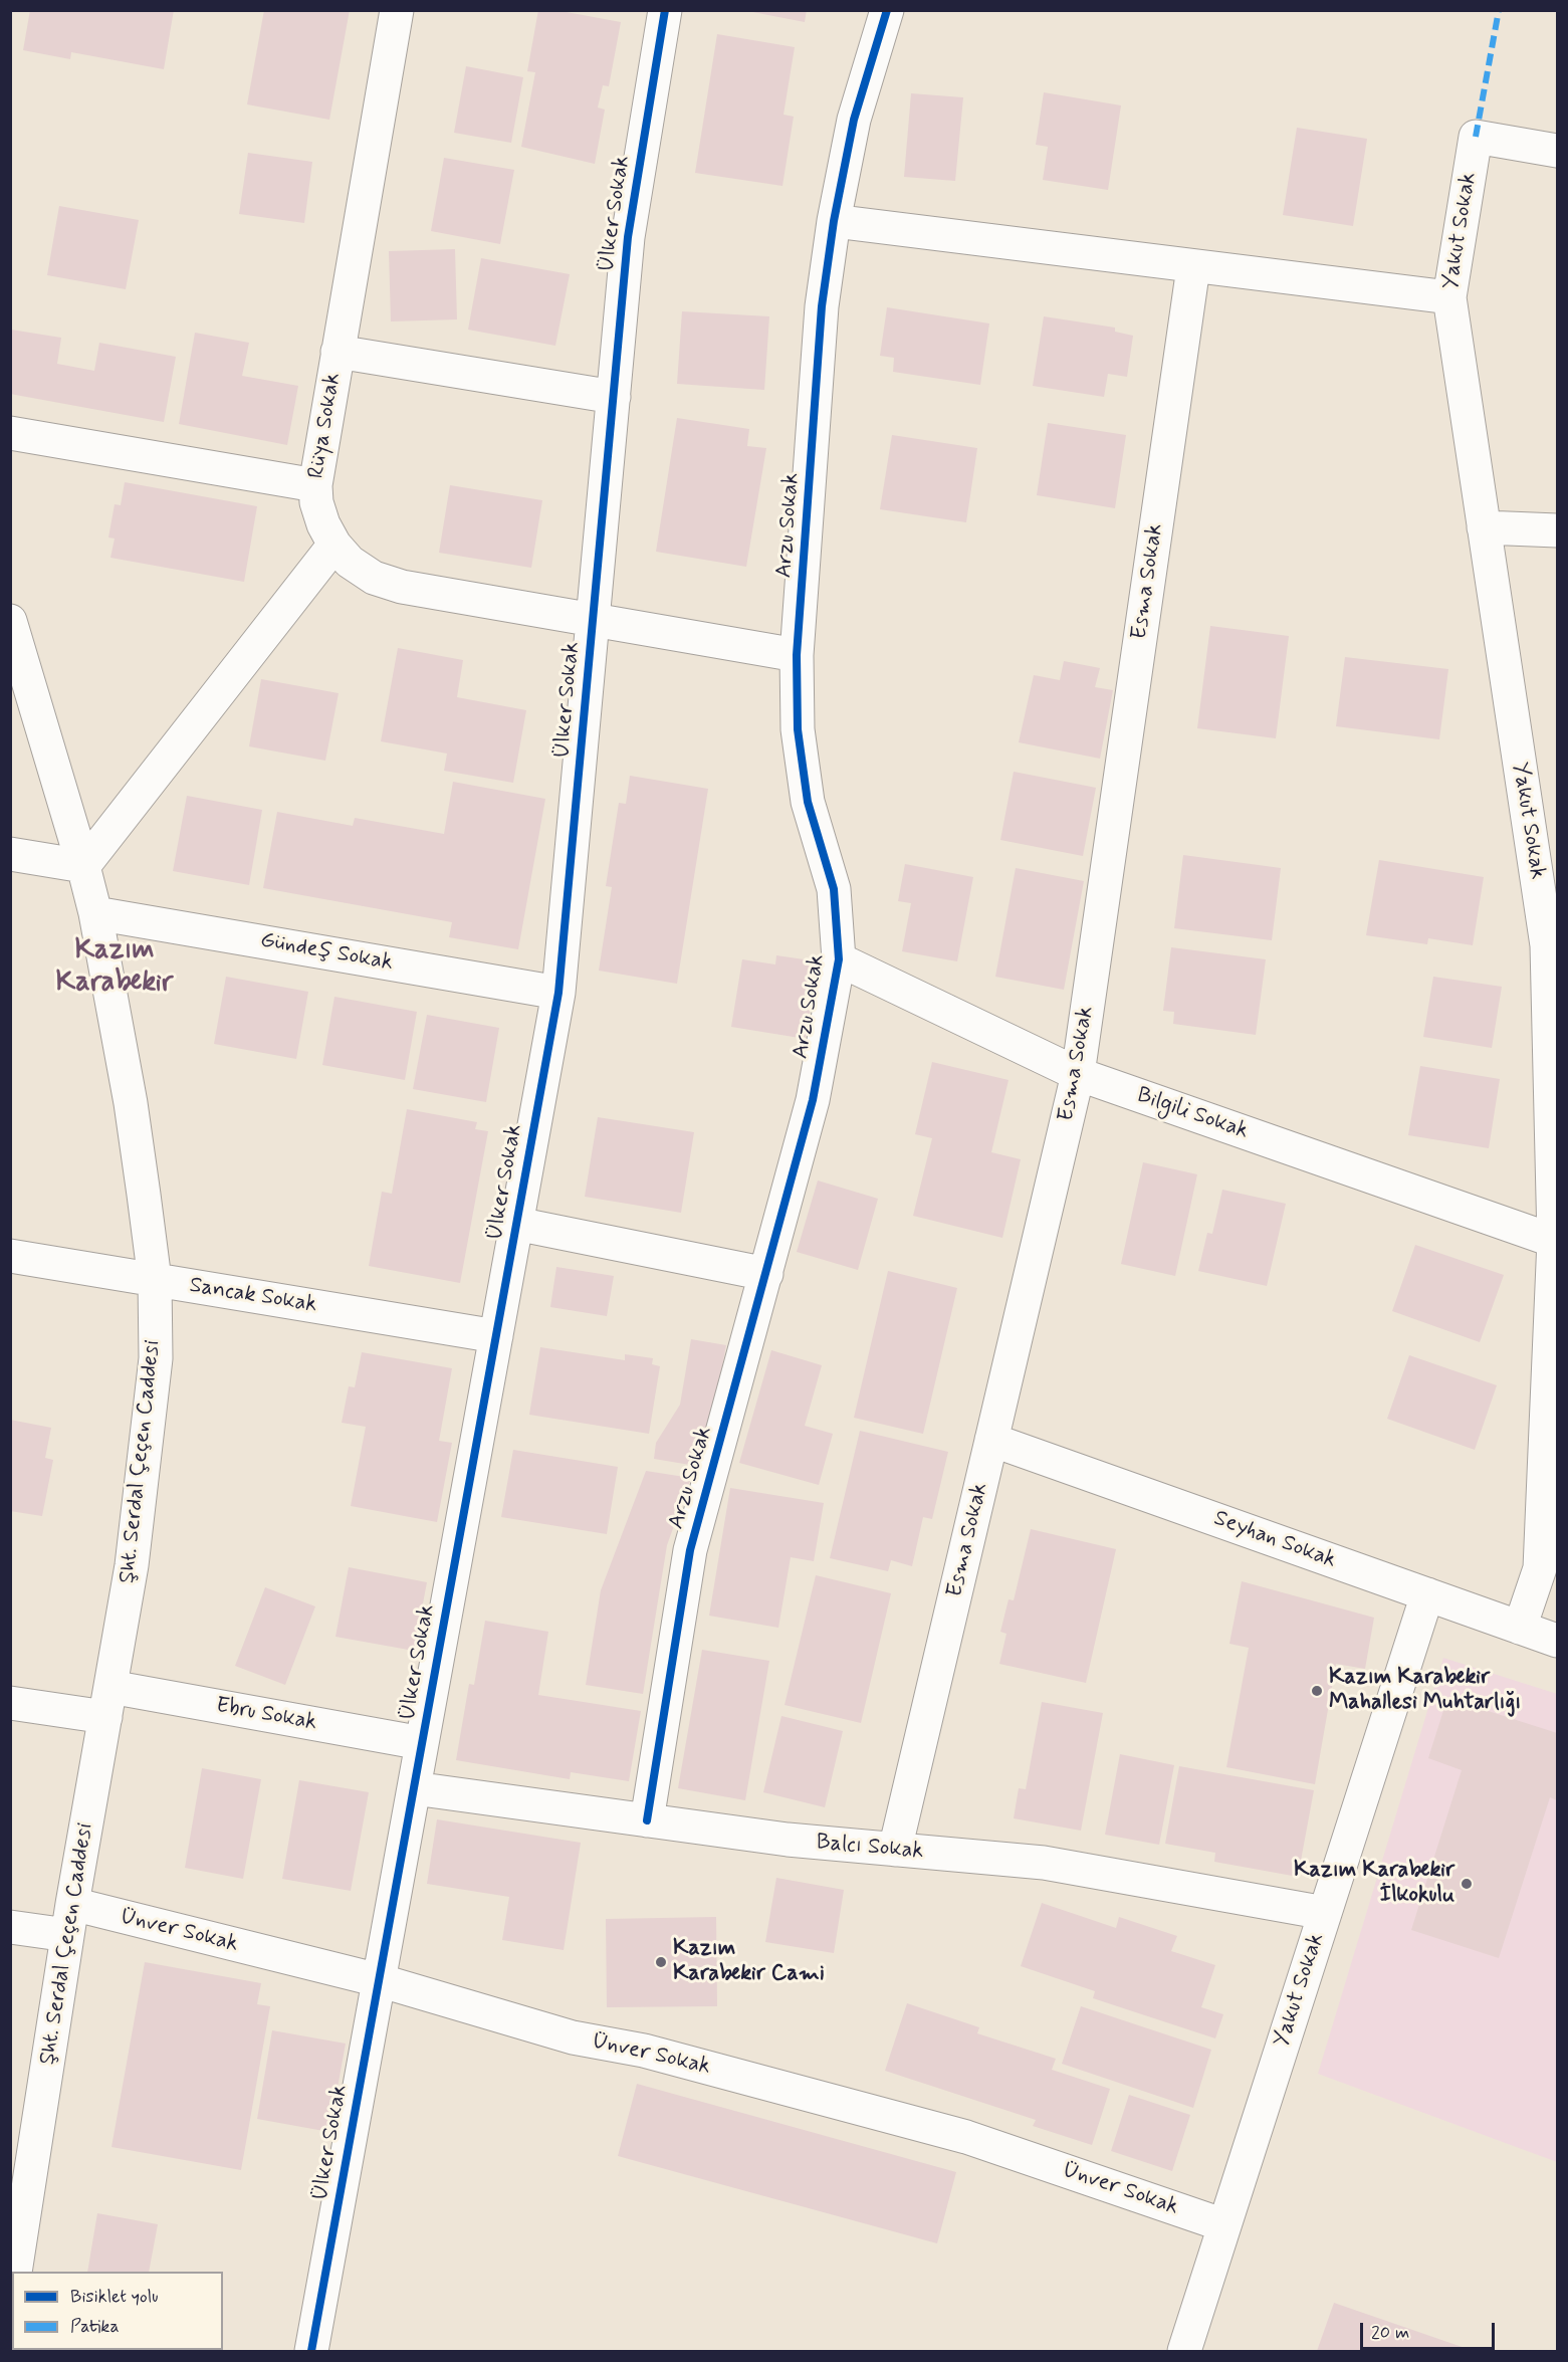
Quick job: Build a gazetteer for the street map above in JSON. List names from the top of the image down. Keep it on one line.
{"streets":{"street":["Ülker Sokak","Yakut Sokak","Rüya Sokak","Arzu Sokak","Esma Sokak","Gündeş Sokak","Bilgili Sokak","Sancak Sokak","Şht. Serdal Çeçen Caddesi","Seyhan Sokak","Ebru Sokak","Balcı Sokak","Ünver Sokak"]},"crossings":[["Ülker Sokak","Rüya Sokak"],["Ülker Sokak","Gündeş Sokak"],["Ülker Sokak","Sancak Sokak"],["Ülker Sokak","Ebru Sokak"],["Ülker Sokak","Balcı Sokak"],["Ülker Sokak","Ünver Sokak"],["Yakut Sokak","Bilgili Sokak"],["Yakut Sokak","Seyhan Sokak"],["Yakut Sokak","Balcı Sokak"],["Yakut Sokak","Ünver Sokak"],["Rüya Sokak","Arzu Sokak"],["Arzu Sokak","Bilgili Sokak"],["Arzu Sokak","Balcı Sokak"],["Esma Sokak","Bilgili Sokak"],["Esma Sokak","Seyhan Sokak"],["Esma Sokak","Balcı Sokak"],["Gündeş Sokak","Şht. Serdal Çeçen Caddesi"],["Sancak Sokak","Şht. Serdal Çeçen Caddesi"],["Şht. Serdal Çeçen Caddesi","Ebru Sokak"],["Şht. Serdal Çeçen Caddesi","Ünver Sokak"]],"districts":["Kazım Karabekir"],"places":["Kazım Karabekir Mahallesi Muhtarlığı","Kazım Karabekir İlkokulu","Kazım Karabekir Cami"],"legend":["Bisiklet yolu","Patika"],"scale_bar":"20 m"}
